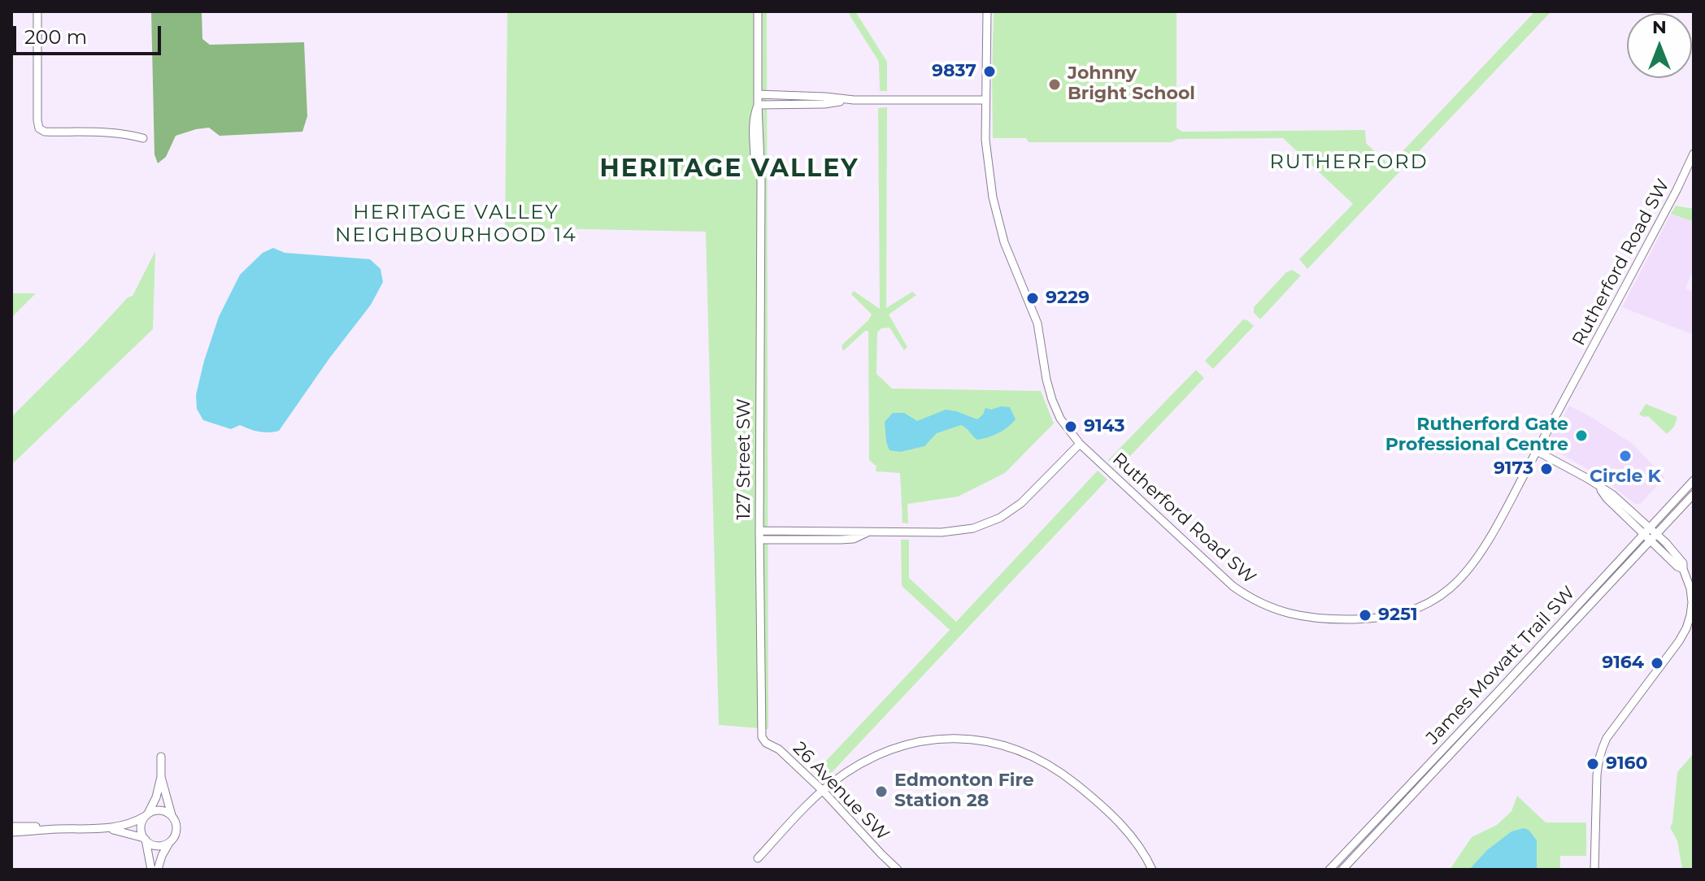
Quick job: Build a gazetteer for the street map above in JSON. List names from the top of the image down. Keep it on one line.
{"streets":{"street":["Rutherford Road SW","127 Street SW","James Mowatt Trail SW","26 Avenue SW"]},"crossings":[["127 Street SW","26 Avenue SW"]],"districts":["RUTHERFORD","HERITAGE VALLEY","HERITAGE VALLEY NEIGHBOURHOOD 14"],"places":["9837","Johnny Bright School","9229","9143","Rutherford Gate Professional Centre","Circle K","9173","9251","9164","9160","Edmonton Fire Station 28"],"scale_bar":"200 m","north":"top"}
